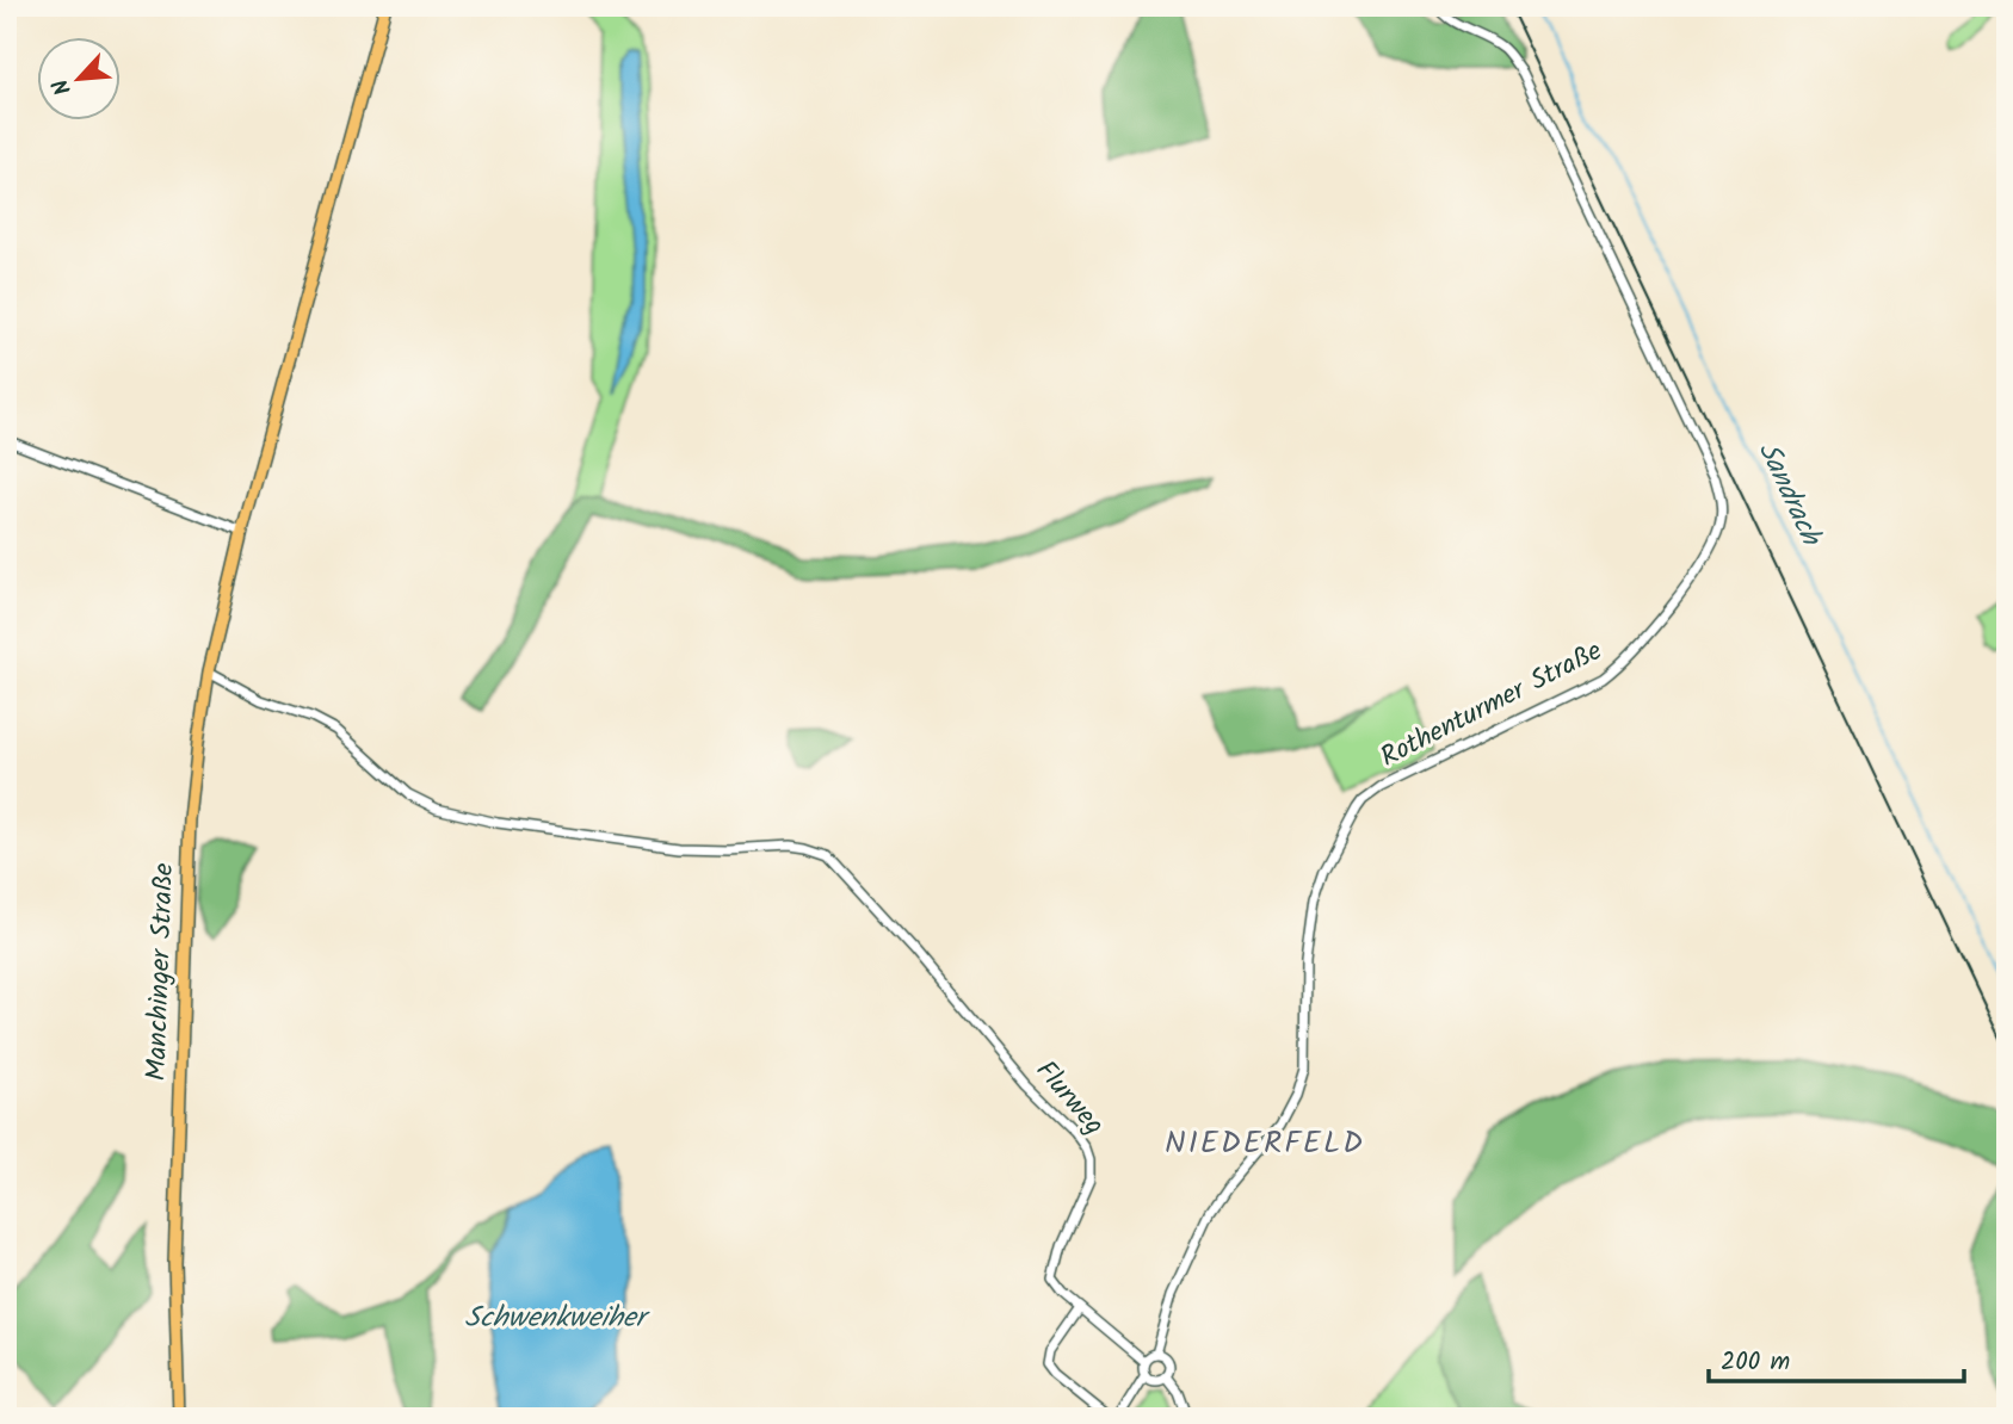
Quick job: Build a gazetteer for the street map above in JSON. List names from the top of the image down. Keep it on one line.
{"streets":{"main road":["Manchinger Straße"],"street":["Rothenturmer Straße","Flurweg"]},"crossings":[["Rothenturmer Straße","Flurweg"],["Manchinger Straße","Flurweg"]],"districts":["NIEDERFELD"],"water":["Sandrach","Schwenkweiher"],"scale_bar":"200 m","north":"bottom left"}
